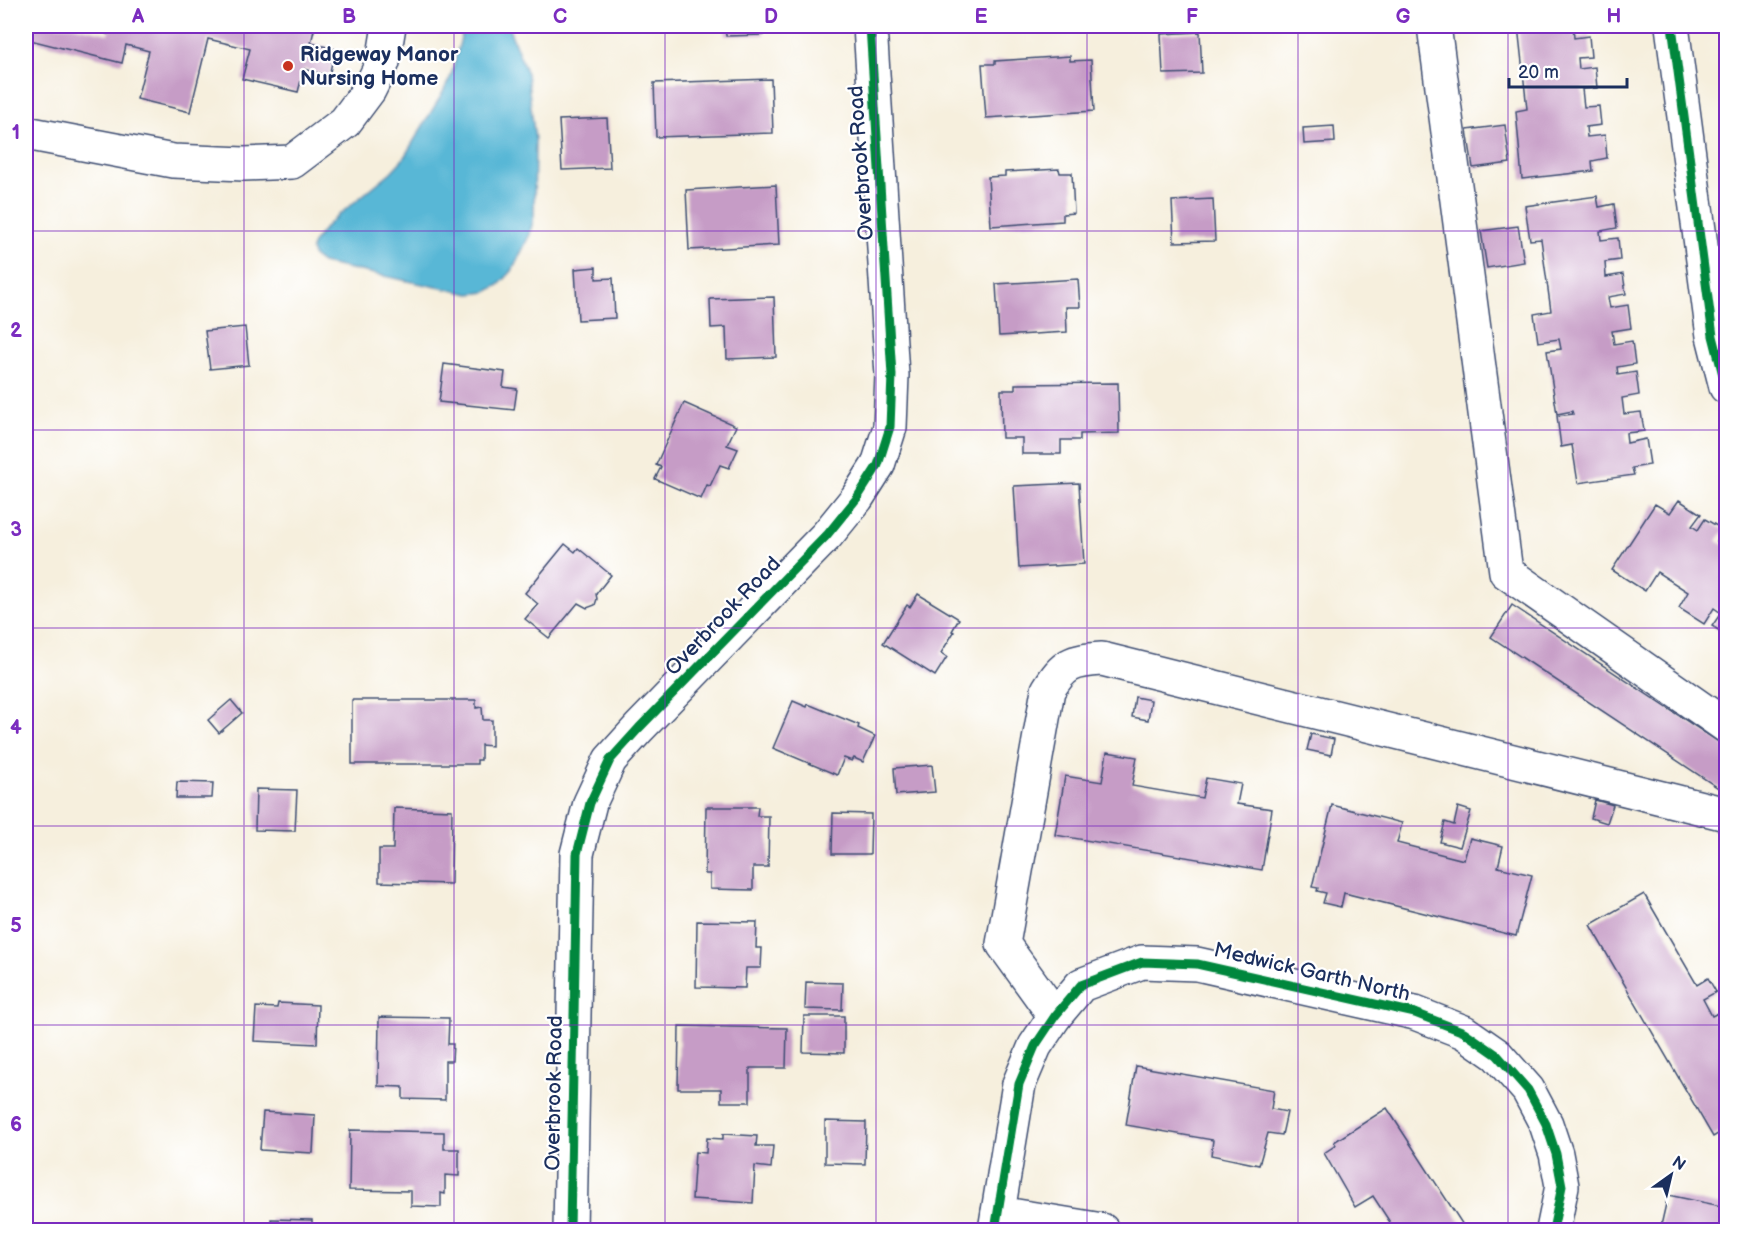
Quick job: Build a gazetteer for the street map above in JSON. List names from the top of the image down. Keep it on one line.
{"streets":{"street":["Overbrook Road","Medwick Garth North"]},"places":["Ridgeway Manor Nursing Home"],"scale_bar":"20 m","north":"top right","grid":{"columns":["A","B","C","D","E","F","G","H"],"rows":["1","2","3","4","5","6"]}}
